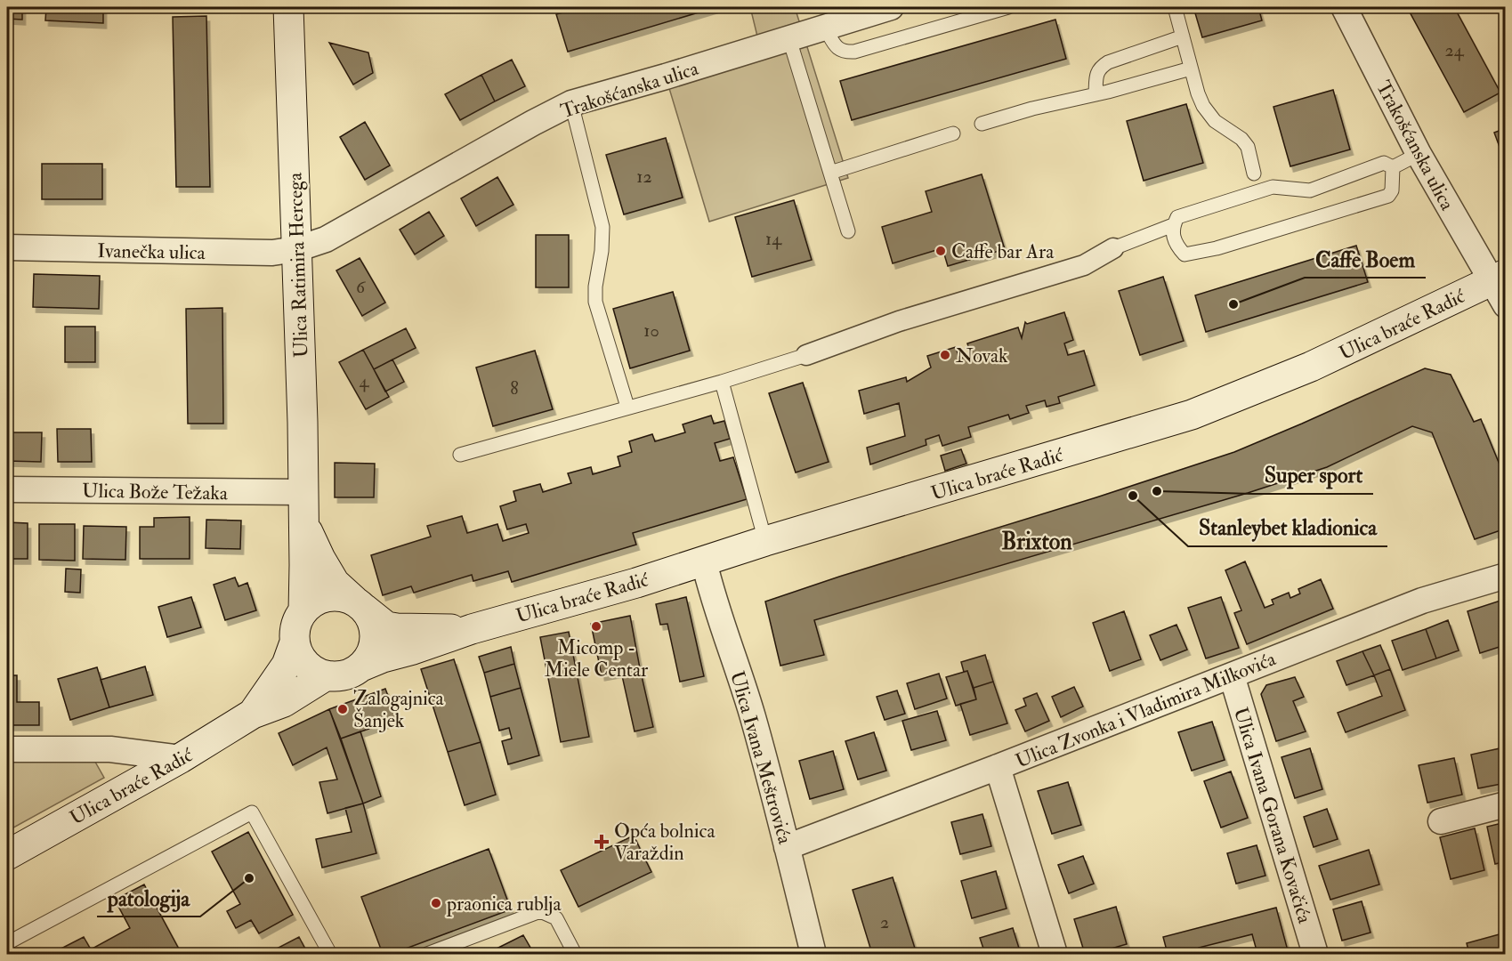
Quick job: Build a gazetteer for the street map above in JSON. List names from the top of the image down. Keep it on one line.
{"streets":{"main road":["Ulica Ratimira Hercega","Ulica braće Radić"],"street":["Trakošćanska ulica","Ivanečka ulica","Ulica Bože Težaka","Ulica Zvonka i Vladimira Milkovića","Ulica Ivana Meštrovića","Ulica Ivana Gorana Kovačića"]},"crossings":[["Trakošćanska ulica","Ivanečka ulica"],["Trakošćanska ulica","Ulica Ratimira Hercega"],["Trakošćanska ulica","Ulica braće Radić"],["Ivanečka ulica","Ulica Ratimira Hercega"],["Ulica Ratimira Hercega","Ulica braće Radić"],["Ulica Ratimira Hercega","Ulica Bože Težaka"],["Ulica braće Radić","Ulica Ivana Meštrovića"],["Ulica Zvonka i Vladimira Milkovića","Ulica Ivana Meštrovića"],["Ulica Zvonka i Vladimira Milkovića","Ulica Ivana Gorana Kovačića"]],"districts":["Brixton"],"places":{"other":["Caffe bar Ara","Caffe Boem","Novak","Super sport","Stanleybet kladionica","Micomp - Miele Centar","Zalogajnica Šanjek","patologija","praonica rublja"],"health":["Opća bolnica Varaždin"]},"house_numbers":["24","12","14","6","10","4","8","2"]}
